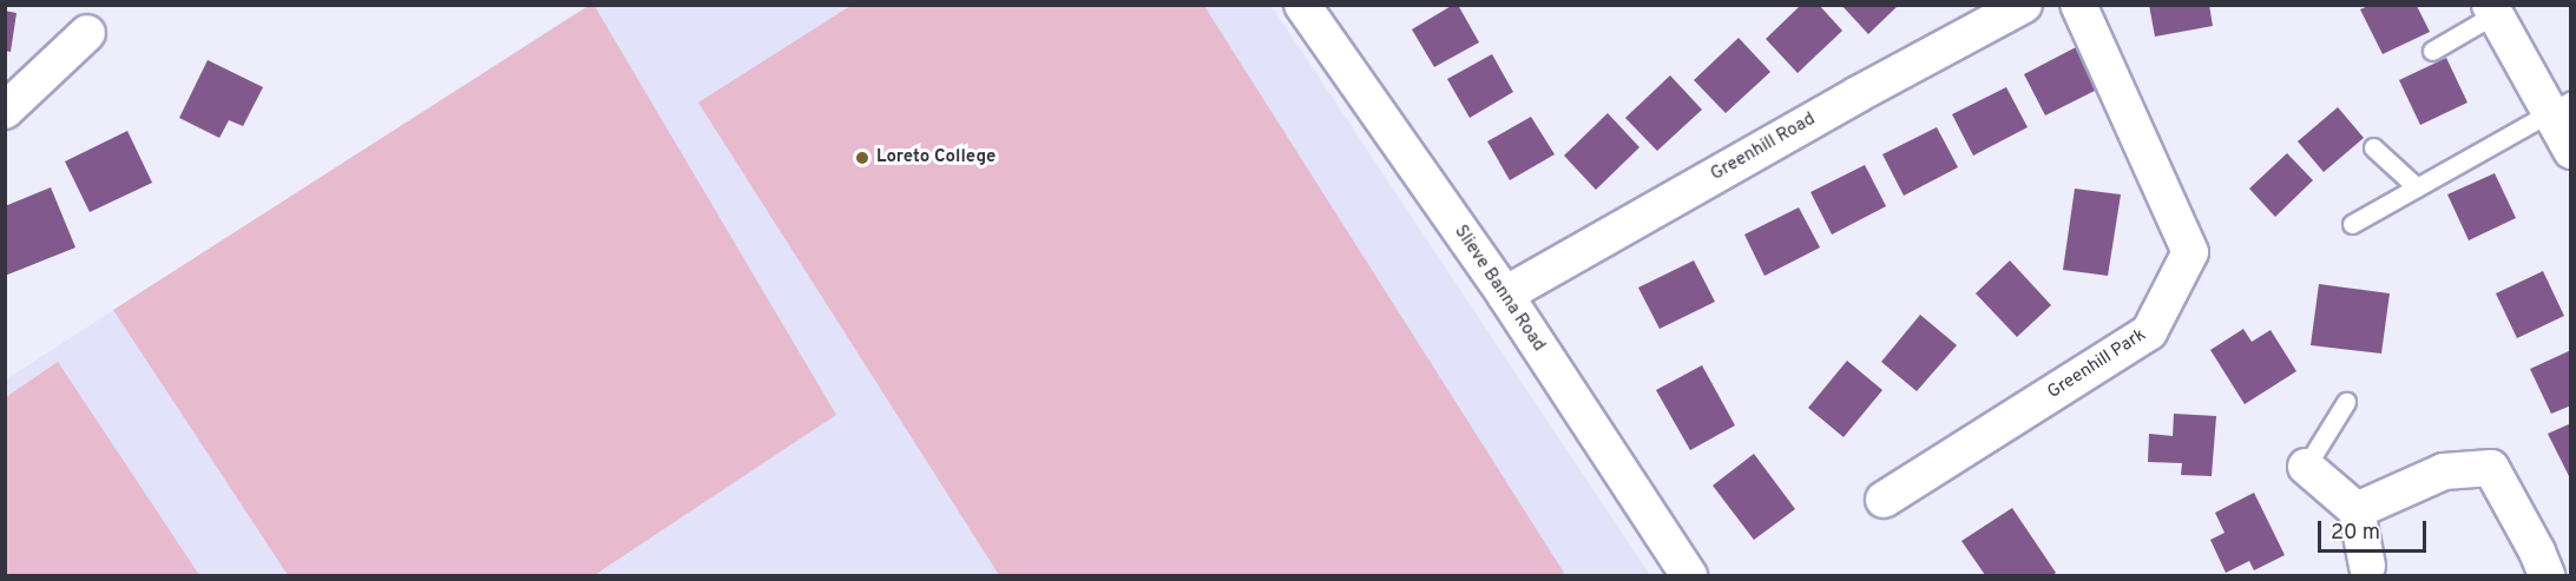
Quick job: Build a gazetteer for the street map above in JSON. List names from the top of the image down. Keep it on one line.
{"streets":{"street":["Greenhill Road","Slieve Banna Road","Greenhill Park"]},"crossings":[["Greenhill Road","Slieve Banna Road"]],"places":["Loreto College"],"scale_bar":"20 m"}
